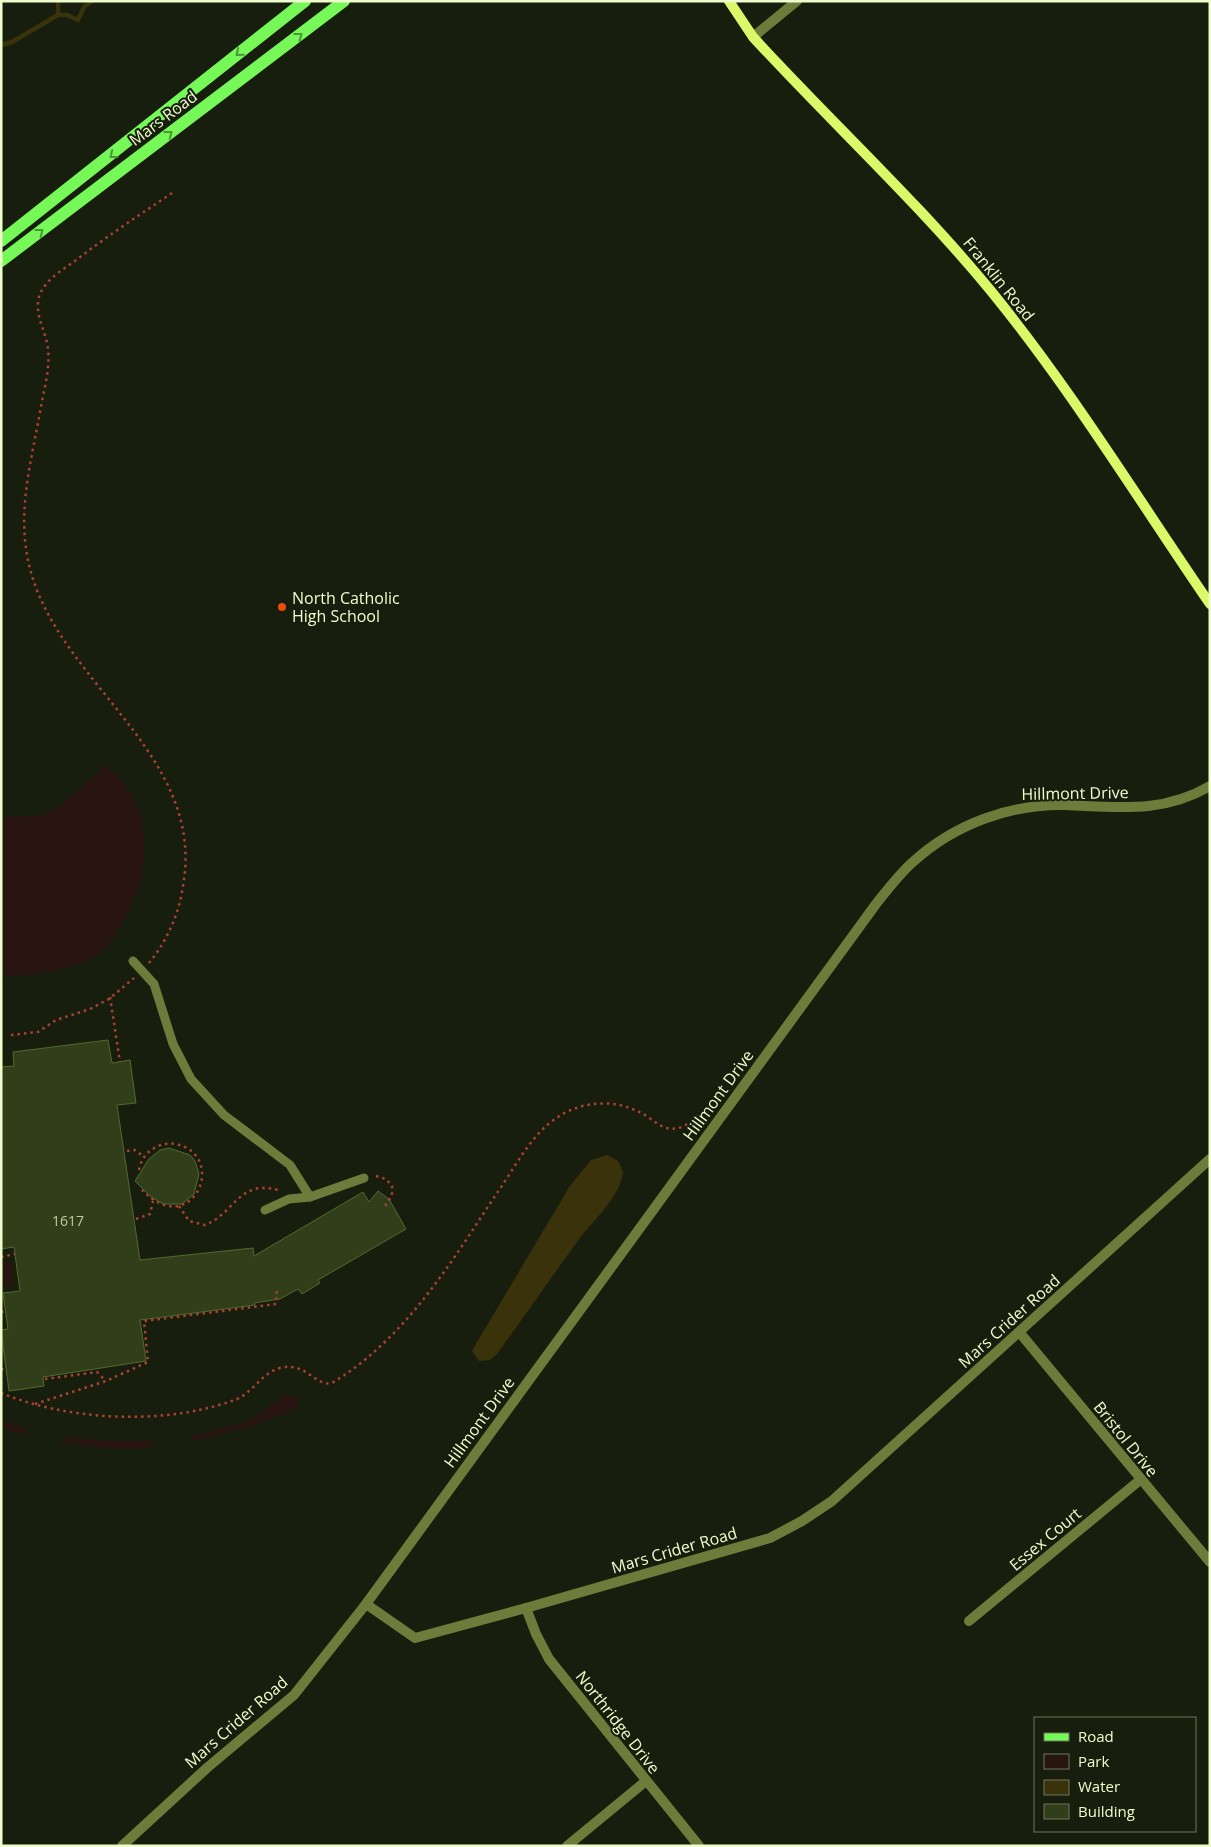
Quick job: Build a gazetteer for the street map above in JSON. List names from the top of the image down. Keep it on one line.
{"streets":{"main road":["Mars Road"],"street":["Franklin Road","Hillmont Drive","Mars Crider Road","Bristol Drive","Essex Court","Northridge Drive"]},"crossings":[["Hillmont Drive","Mars Crider Road"],["Mars Crider Road","Bristol Drive"],["Mars Crider Road","Northridge Drive"],["Bristol Drive","Essex Court"]],"places":["North Catholic High School"],"house_numbers":["1617"],"legend":["Road","Park","Water","Building"]}
